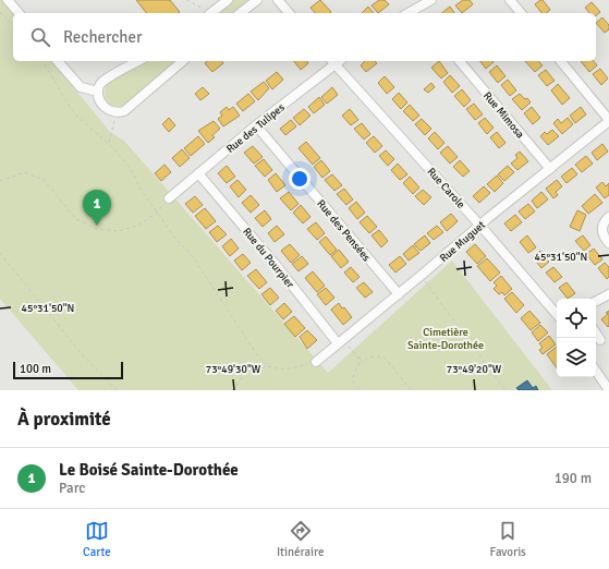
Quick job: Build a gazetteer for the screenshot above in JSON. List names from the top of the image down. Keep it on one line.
{"streets":{"street":["Rue Mimosa","Rue des Tulipes","Rue Carole","Rue des Pensées","Rue Muguet","Rue du Pourpier"]},"crossings":[["Rue Mimosa","Rue Muguet"],["Rue des Tulipes","Rue Carole"],["Rue des Tulipes","Rue des Pensées"],["Rue des Tulipes","Rue du Pourpier"],["Rue Carole","Rue Muguet"],["Rue des Pensées","Rue Muguet"],["Rue Muguet","Rue du Pourpier"]],"parks":["Cimetière Sainte-Dorothée"],"scale_bar":"100 m","page":{"search":"Rechercher","pins":"1","scale":"100 m","heading":"À proximité","list":[{"mark":"1","name":"Le Boisé Sainte-Dorothée","note":"Parc","value":"190 m"}],"nav":["Carte","Itinéraire","Favoris"]},"coordinates":["45°31'50\"N","73°49'30\"W","73°49'20\"W"]}
